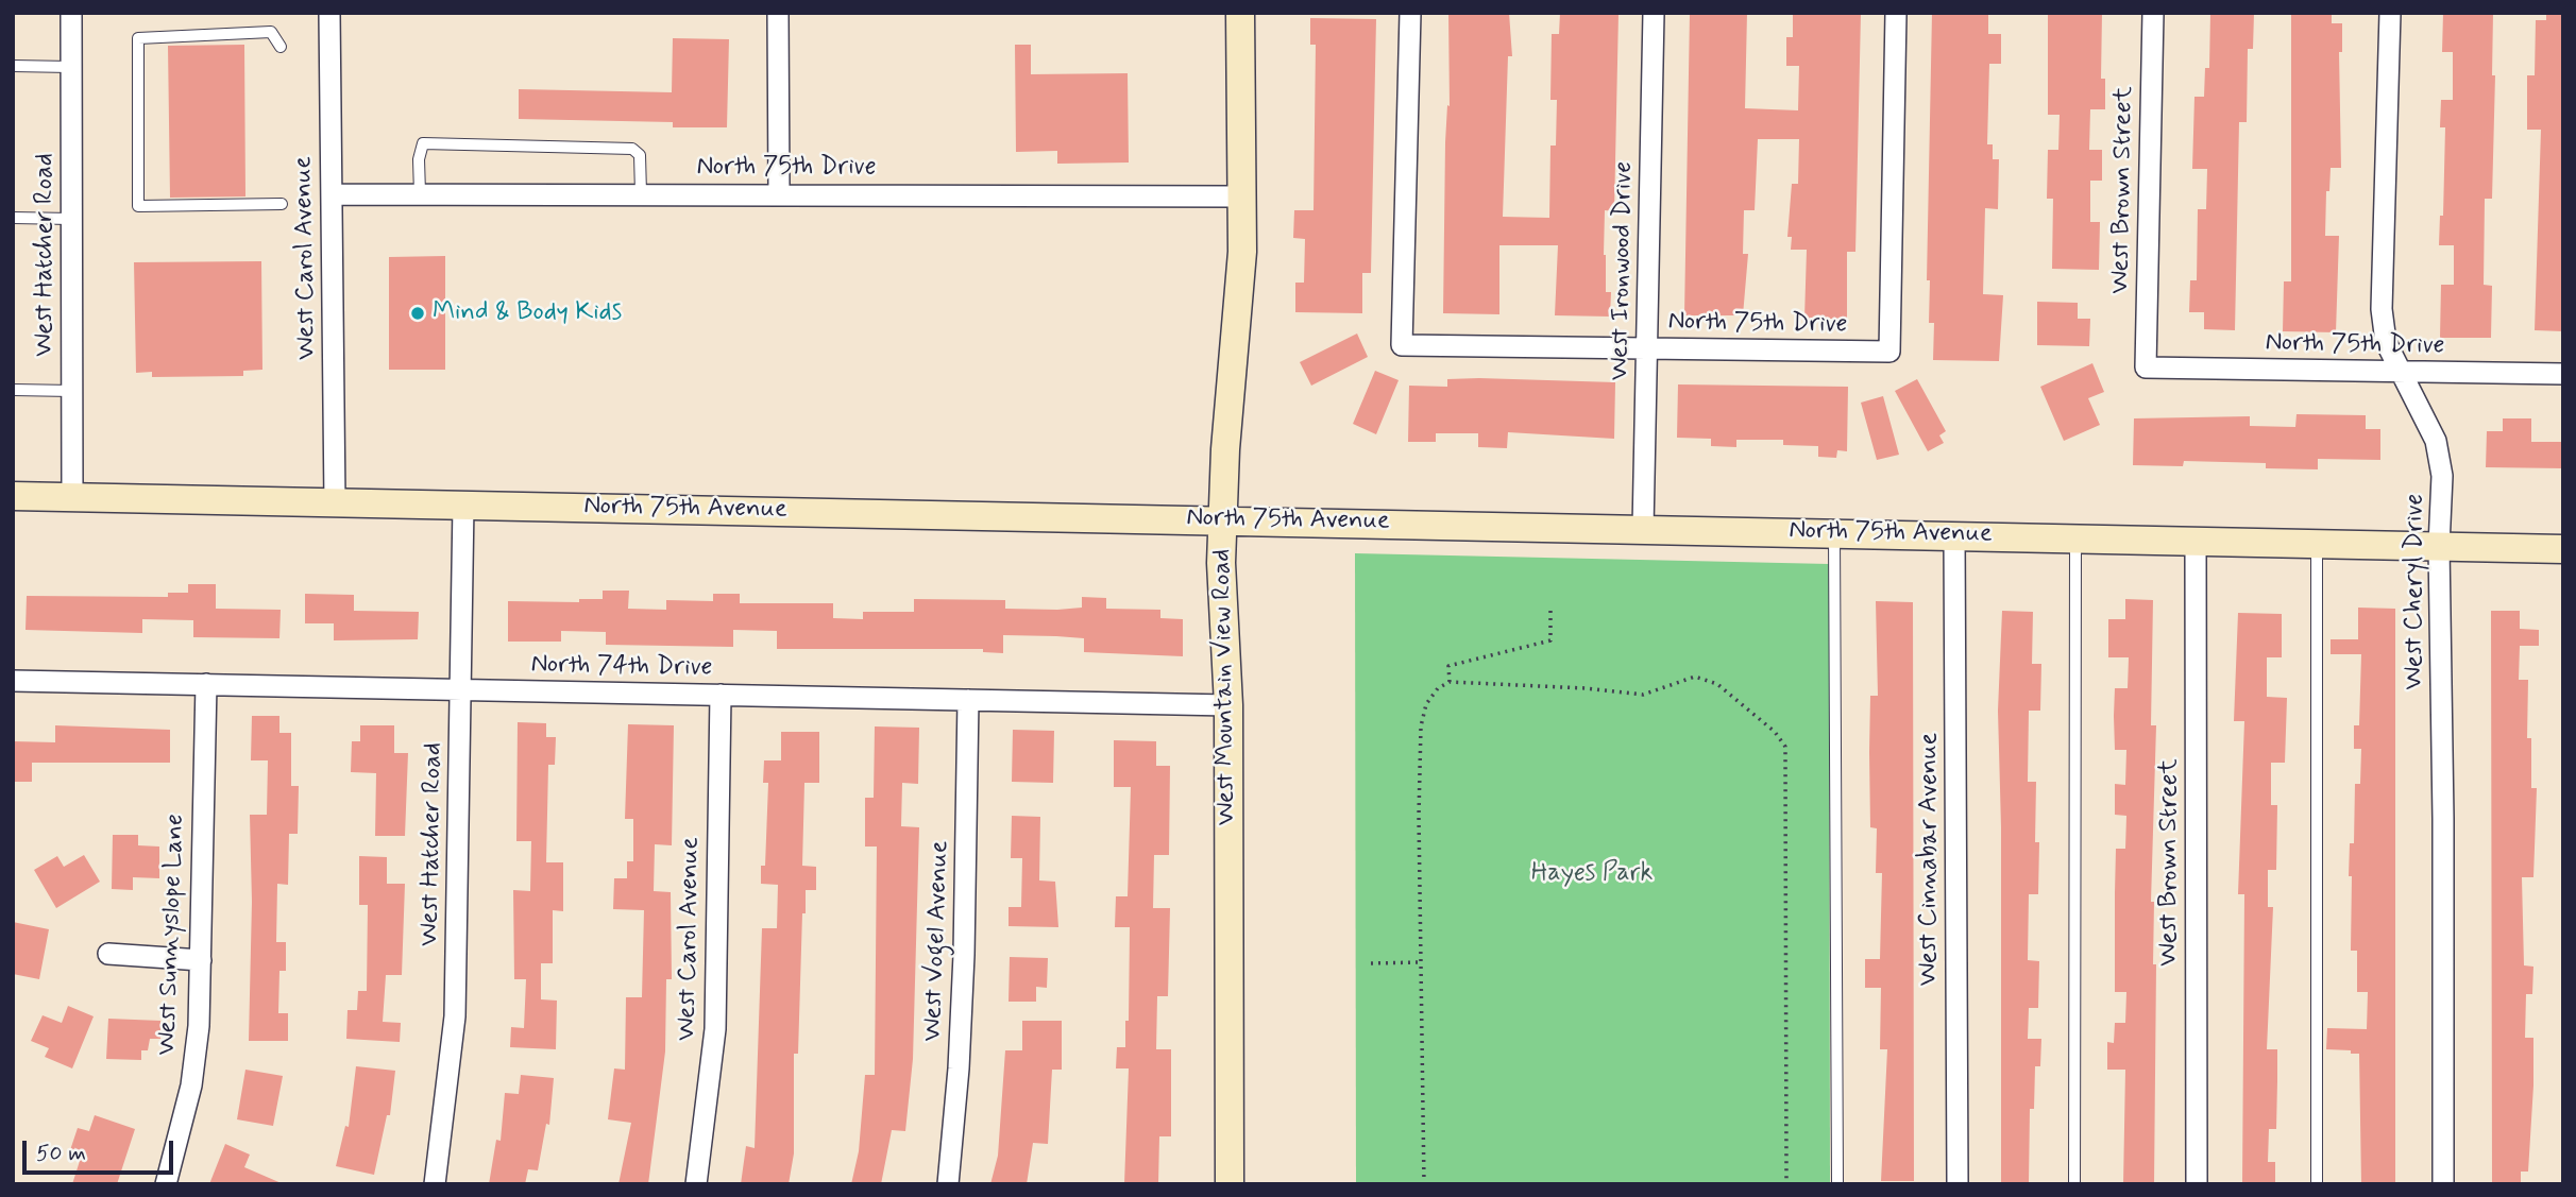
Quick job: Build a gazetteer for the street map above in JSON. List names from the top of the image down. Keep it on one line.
{"streets":{"main road":["North 75th Avenue","West Mountain View Road"],"street":["North 75th Drive","West Brown Street","West Hatcher Road","West Carol Avenue","West Ironwood Drive","West Cheryl Drive","North 74th Drive","West Cinnabar Avenue","West Sunnyslope Lane","West Vogel Avenue"]},"crossings":[["North 75th Drive","West Brown Street"],["North 75th Drive","West Carol Avenue"],["North 75th Drive","West Ironwood Drive"],["North 75th Drive","West Cheryl Drive"],["North 75th Drive","West Mountain View Road"],["West Brown Street","North 75th Avenue"],["West Hatcher Road","North 75th Avenue"],["West Hatcher Road","North 74th Drive"],["West Carol Avenue","North 75th Avenue"],["West Carol Avenue","North 74th Drive"],["West Ironwood Drive","North 75th Avenue"],["North 75th Avenue","West Cheryl Drive"],["North 75th Avenue","West Mountain View Road"],["North 75th Avenue","West Cinnabar Avenue"],["North 74th Drive","West Mountain View Road"],["North 74th Drive","West Sunnyslope Lane"],["North 74th Drive","West Vogel Avenue"]],"parks":["Hayes Park"],"places":["Mind & Body Kids"],"scale_bar":"50 m"}
